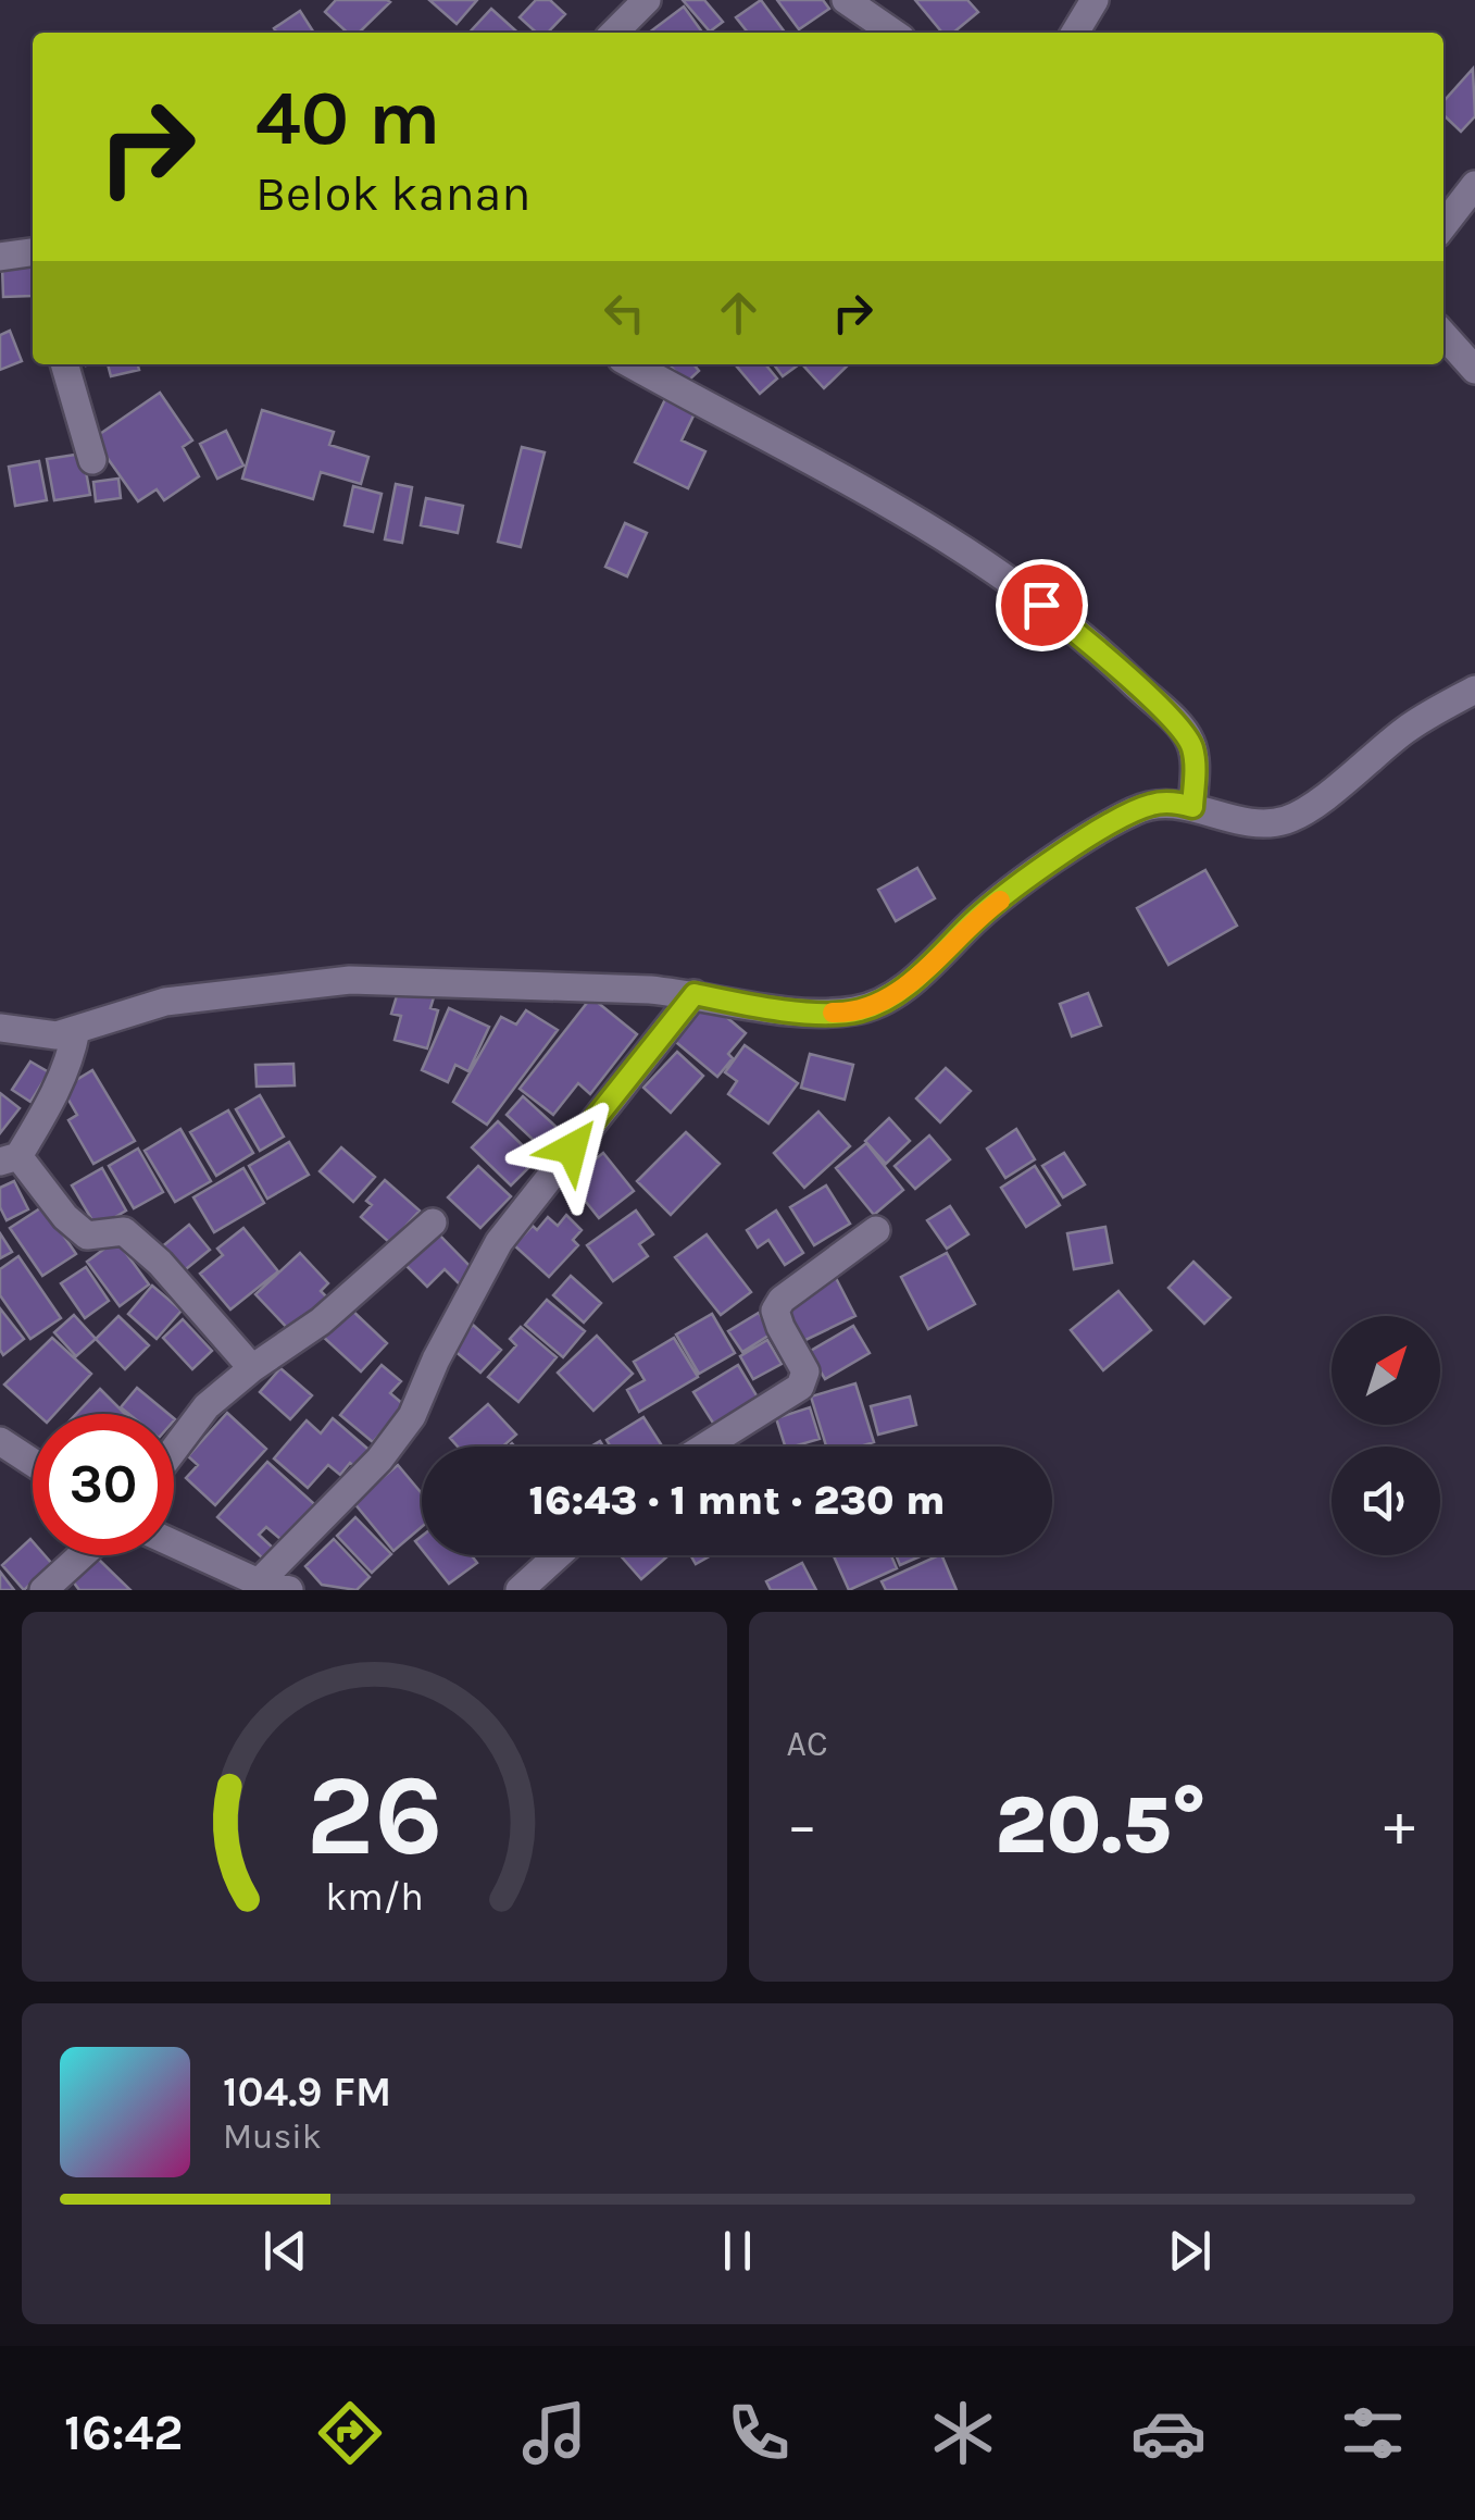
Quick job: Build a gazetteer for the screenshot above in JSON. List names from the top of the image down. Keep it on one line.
{"north":"top right","page":{"turn":["40 m","Belok kanan"],"limit":"30","trip":"16:43 · 1 mnt · 230 m","tile":"AC","heat":["−","20.5°","+"],"song":["104.9 FM","Musik"],"tabs":"16:42","gauge":["26","km/h"]}}
